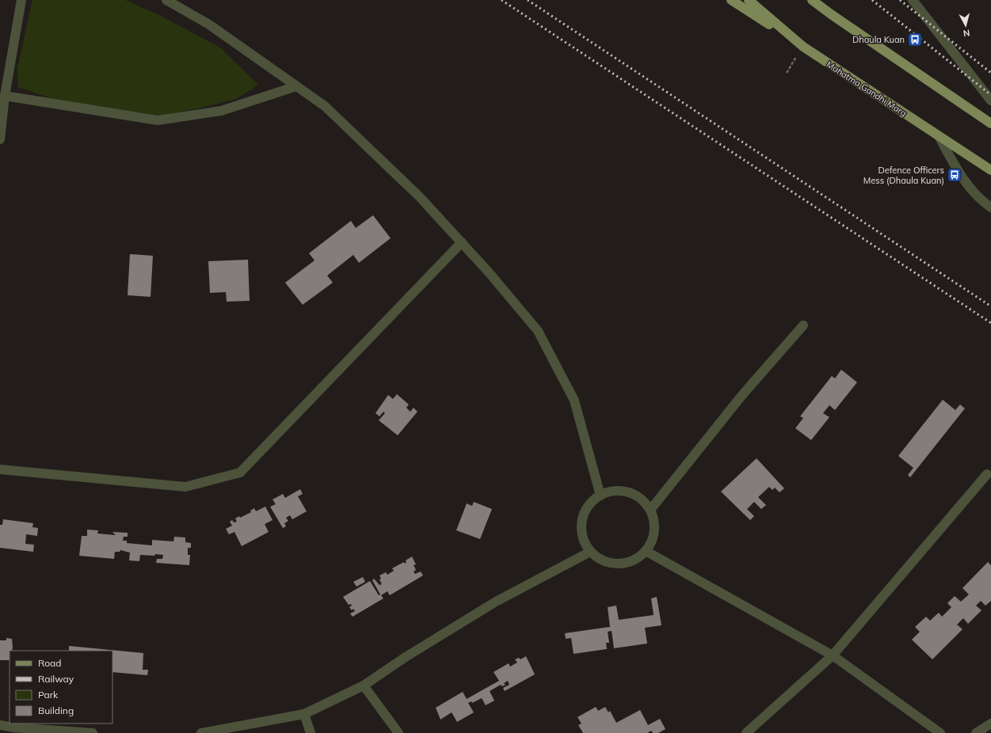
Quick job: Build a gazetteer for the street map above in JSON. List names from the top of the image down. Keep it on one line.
{"streets":{"main road":["Mahatma Gandhi Marg"]},"places":{"bus stop":["Dhaula Kuan","Defence Officers Mess (Dhaula Kuan)"]},"legend":["Road","Railway","Park","Building"],"north":"bottom"}
